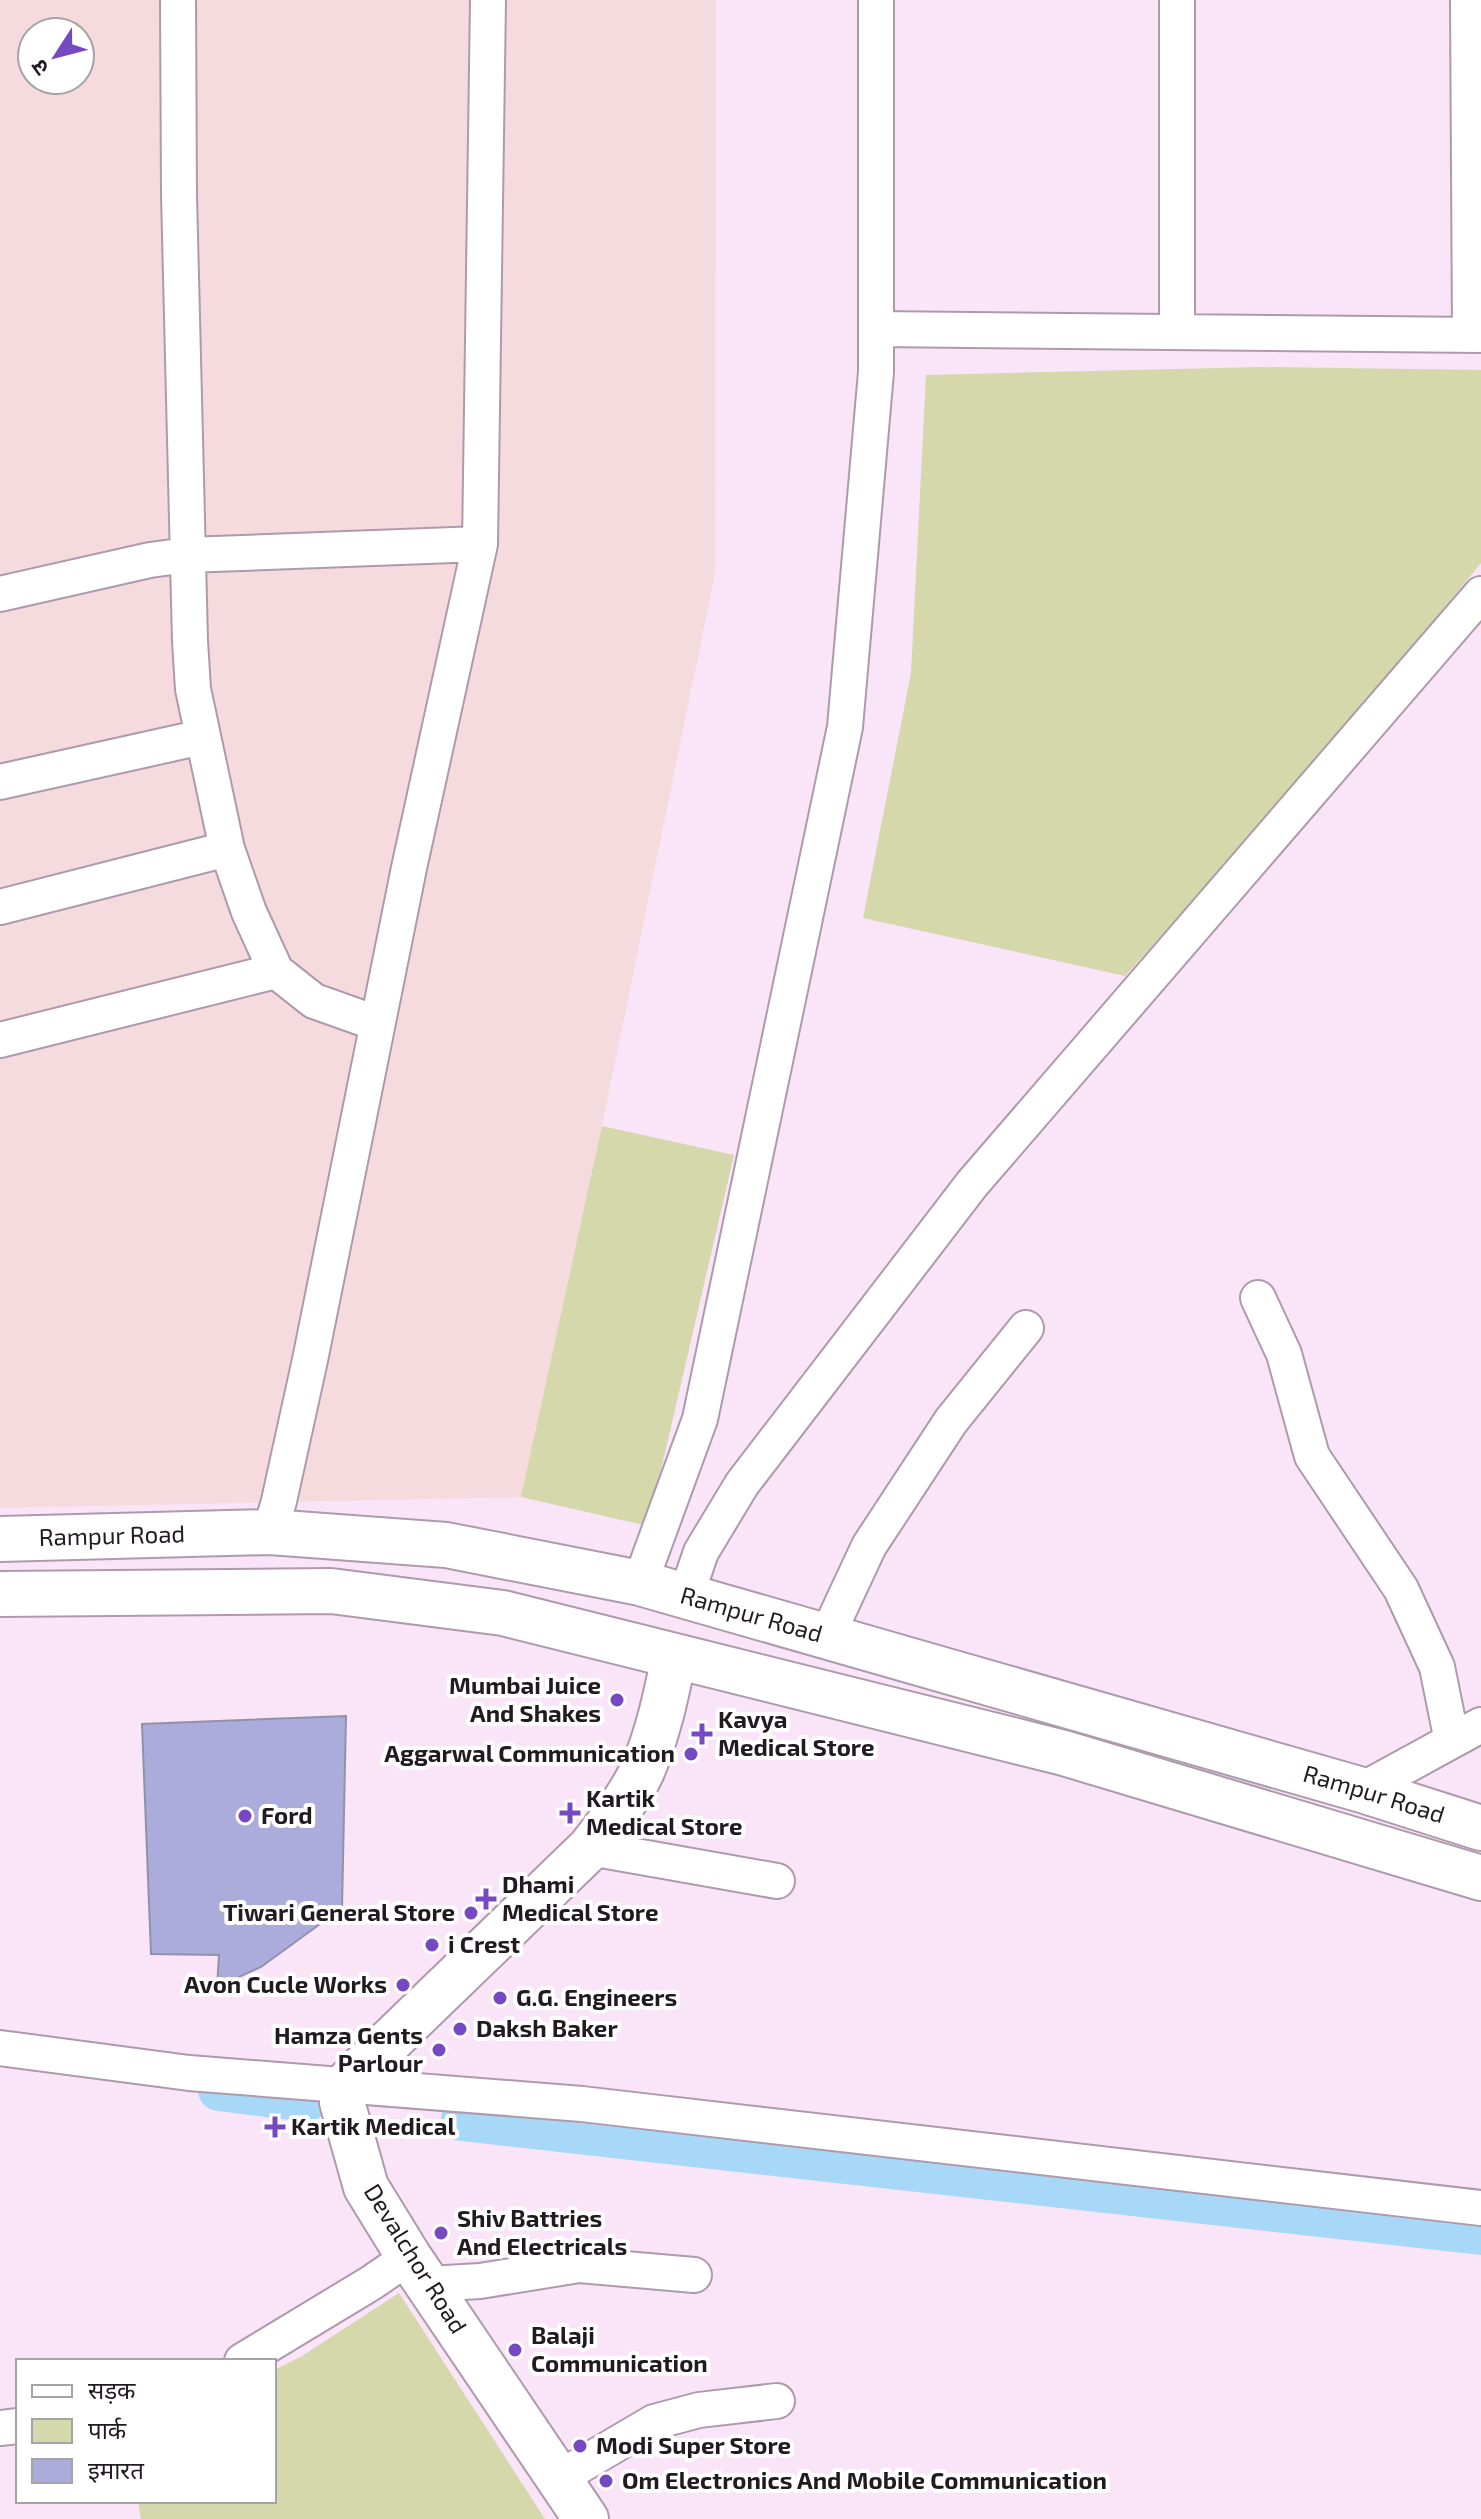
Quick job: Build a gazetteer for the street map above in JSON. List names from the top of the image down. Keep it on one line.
{"streets":{"main road":["Rampur Road","Devalchor Road"]},"places":{"other":["Mumbai Juice And Shakes","Aggarwal Communication","Ford","Tiwari General Store","i Crest","Avon Cucle Works","G.G. Engineers","Daksh Baker","Hamza Gents Parlour","Shiv Battries And Electricals","Balaji Communication","Modi Super Store","Om Electronics And Mobile Communication"],"health":["Kavya Medical Store","Kartik Medical Store","Dhami Medical Store","Kartik Medical"]},"legend":["सड़क","पार्क","इमारत"],"north":"bottom left"}
